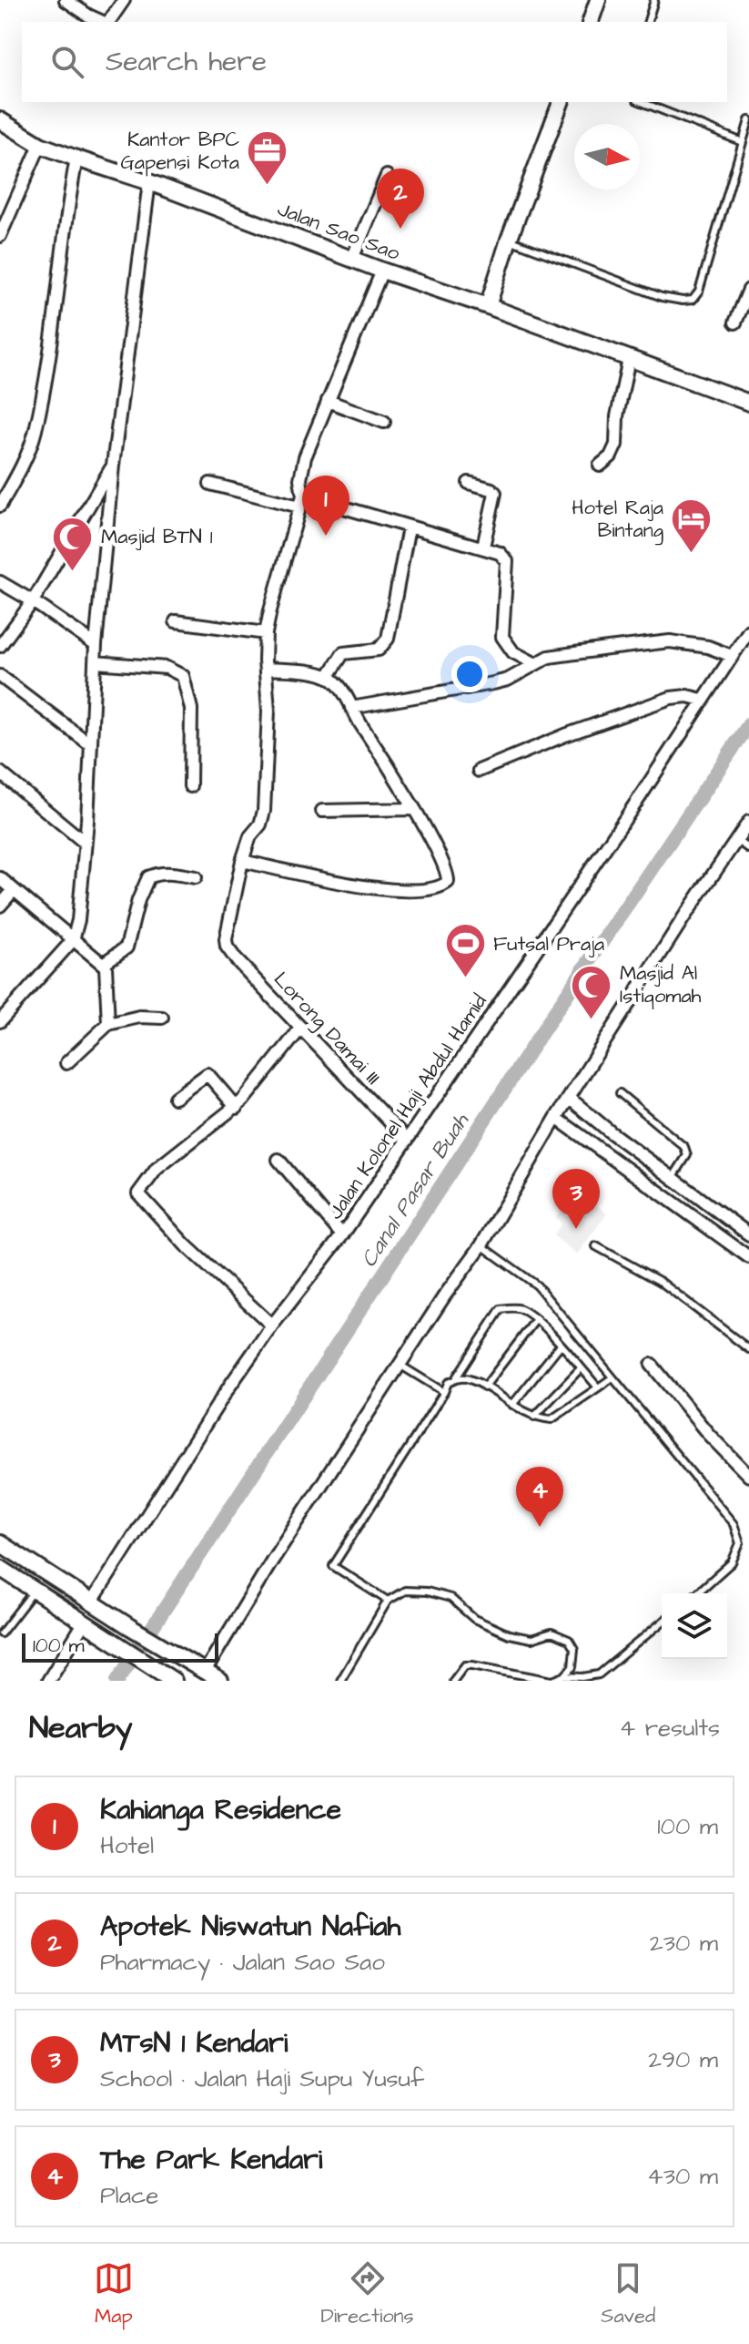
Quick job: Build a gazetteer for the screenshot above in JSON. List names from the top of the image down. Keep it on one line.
{"streets":{"street":["Jalan Sao Sao","Lorong Damai III","Jalan Kolonel Haji Abdul Hamid"]},"crossings":[["Lorong Damai III","Jalan Kolonel Haji Abdul Hamid"]],"water":["Canal Pasar Buah"],"places":{"office":["Kantor BPC Gapensi Kota"],"hotel":["Hotel Raja Bintang"],"mosque":["Masjid BTN 1","Masjid Al Istiqomah"],"sports":["Futsal Praja"]},"scale_bar":"100 m","north":"right","page":{"search":"Search here","pins":["2","1","3","4"],"scale":"100 m","heading":["Nearby","4 results"],"list":[{"mark":"1","name":"Kahianga Residence","note":"Hotel","value":"100 m"},{"mark":"2","name":"Apotek Niswatun Nafiah","note":"Pharmacy · Jalan Sao Sao","value":"230 m"},{"mark":"3","name":"MTsN 1 Kendari","note":"School · Jalan Haji Supu Yusuf","value":"290 m"},{"mark":"4","name":"The Park Kendari","note":"Place","value":"430 m"}],"nav":["Map","Directions","Saved"]}}
